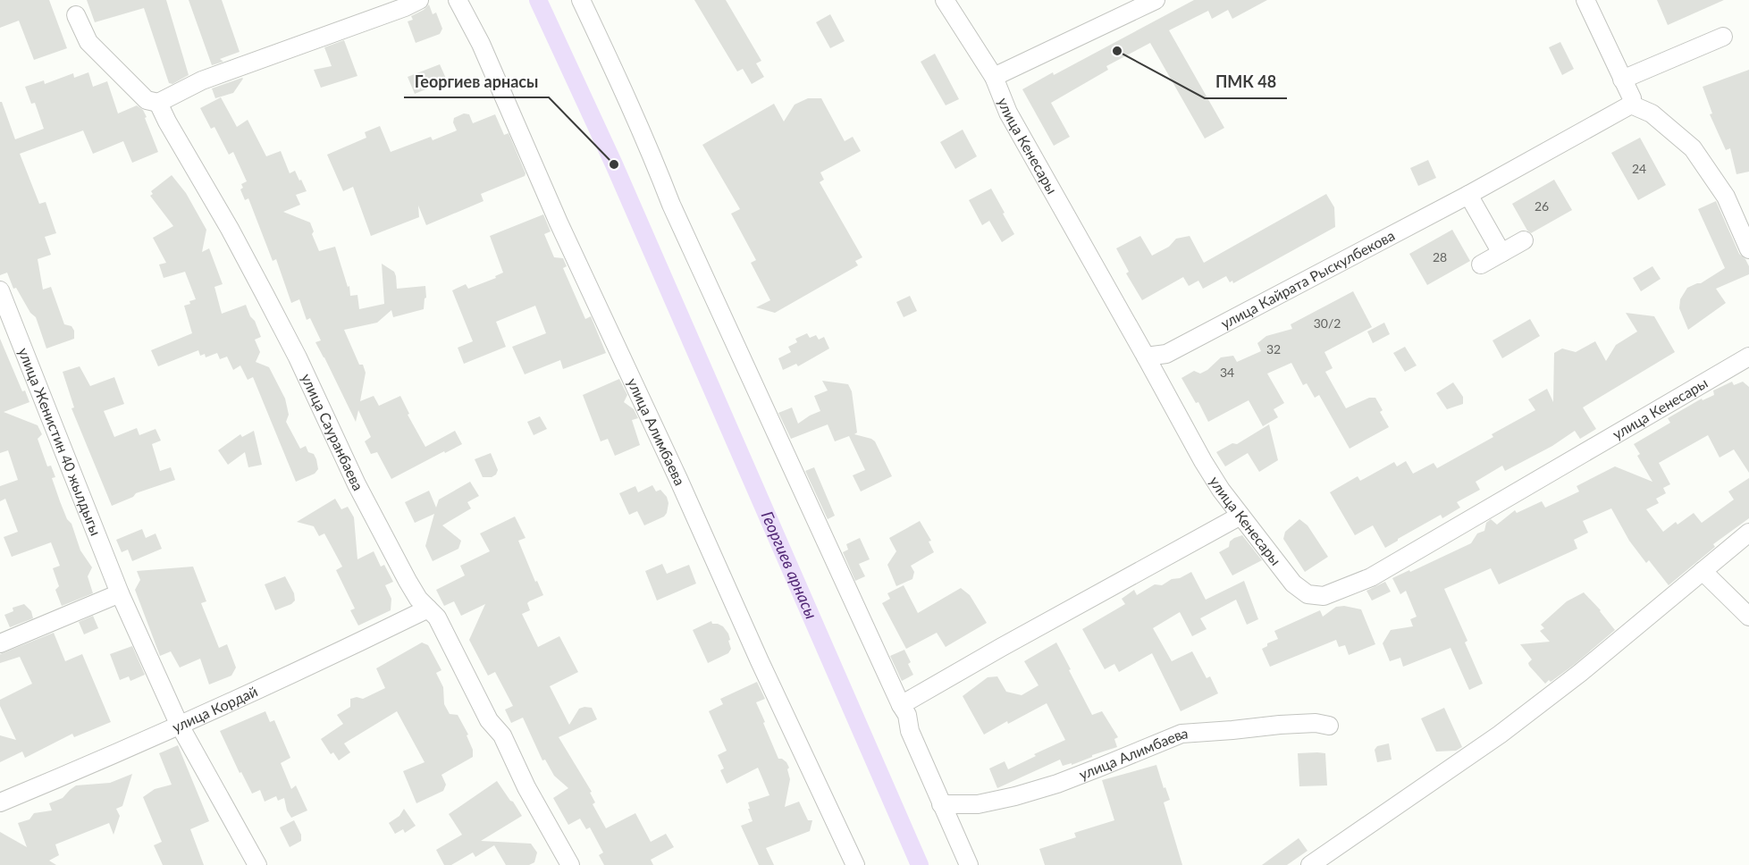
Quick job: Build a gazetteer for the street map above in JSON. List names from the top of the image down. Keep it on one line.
{"streets":{"street":["улица Кенесары","улица Кайрата Рыскулбекова","улица Сауранбаева","улица Алимбаева","улица Женистин 40 жылдыгы","улица Кордай"]},"crossings":[["улица Кенесары","улица Кайрата Рыскулбекова"],["улица Сауранбаева","улица Кордай"],["улица Женистин 40 жылдыгы","улица Кордай"]],"water":["Георгиев арнасы"],"places":["ПМК 48","Георгиев арнасы"],"house_numbers":["24","26","28","30/2","32","34"]}
